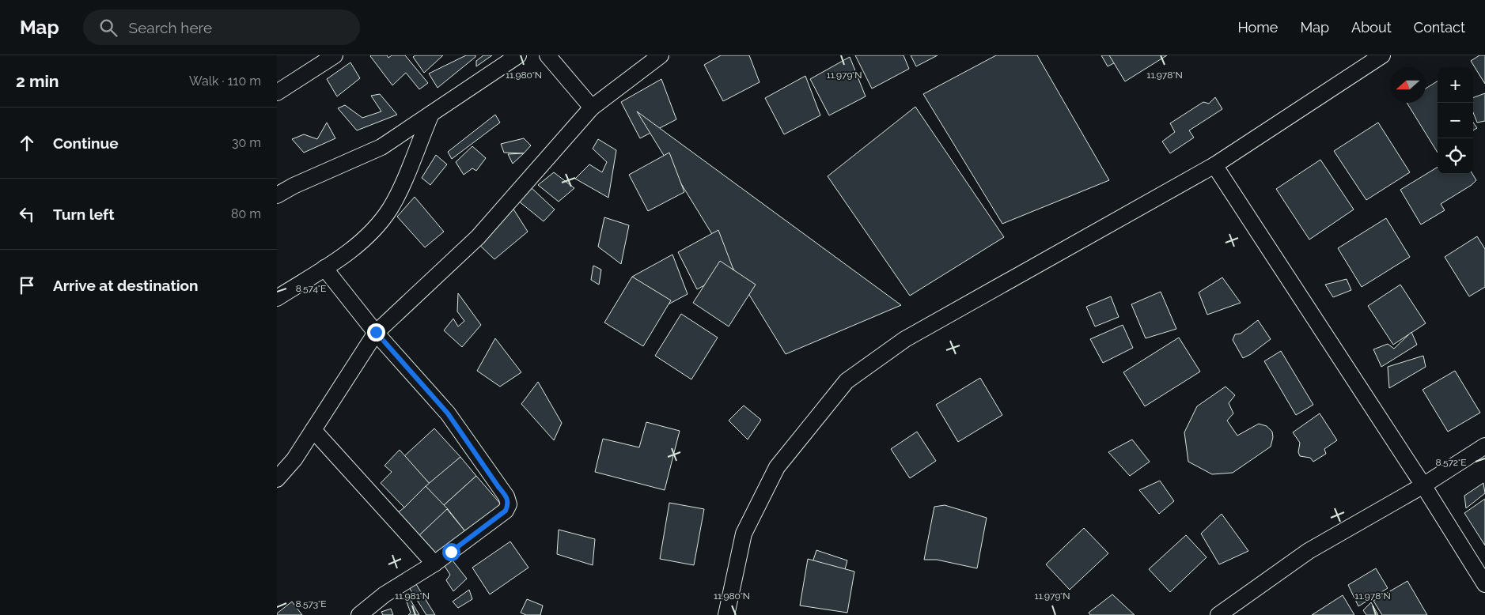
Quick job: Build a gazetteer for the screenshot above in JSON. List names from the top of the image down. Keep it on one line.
{"north":"left","page":{"header":"Map","search":"Search here","nav":["Home","Map","About","Contact"],"heading":["2 min","Walk · 110 m"],"map_buttons":["+","−"],"list":[["Continue","30 m"],["Turn left","80 m"],"Arrive at destination"]},"coordinates":["11.980°N","11.979°N","11.978°N","8.574°E","8.572°E","11.981°N","8.573°E"]}
